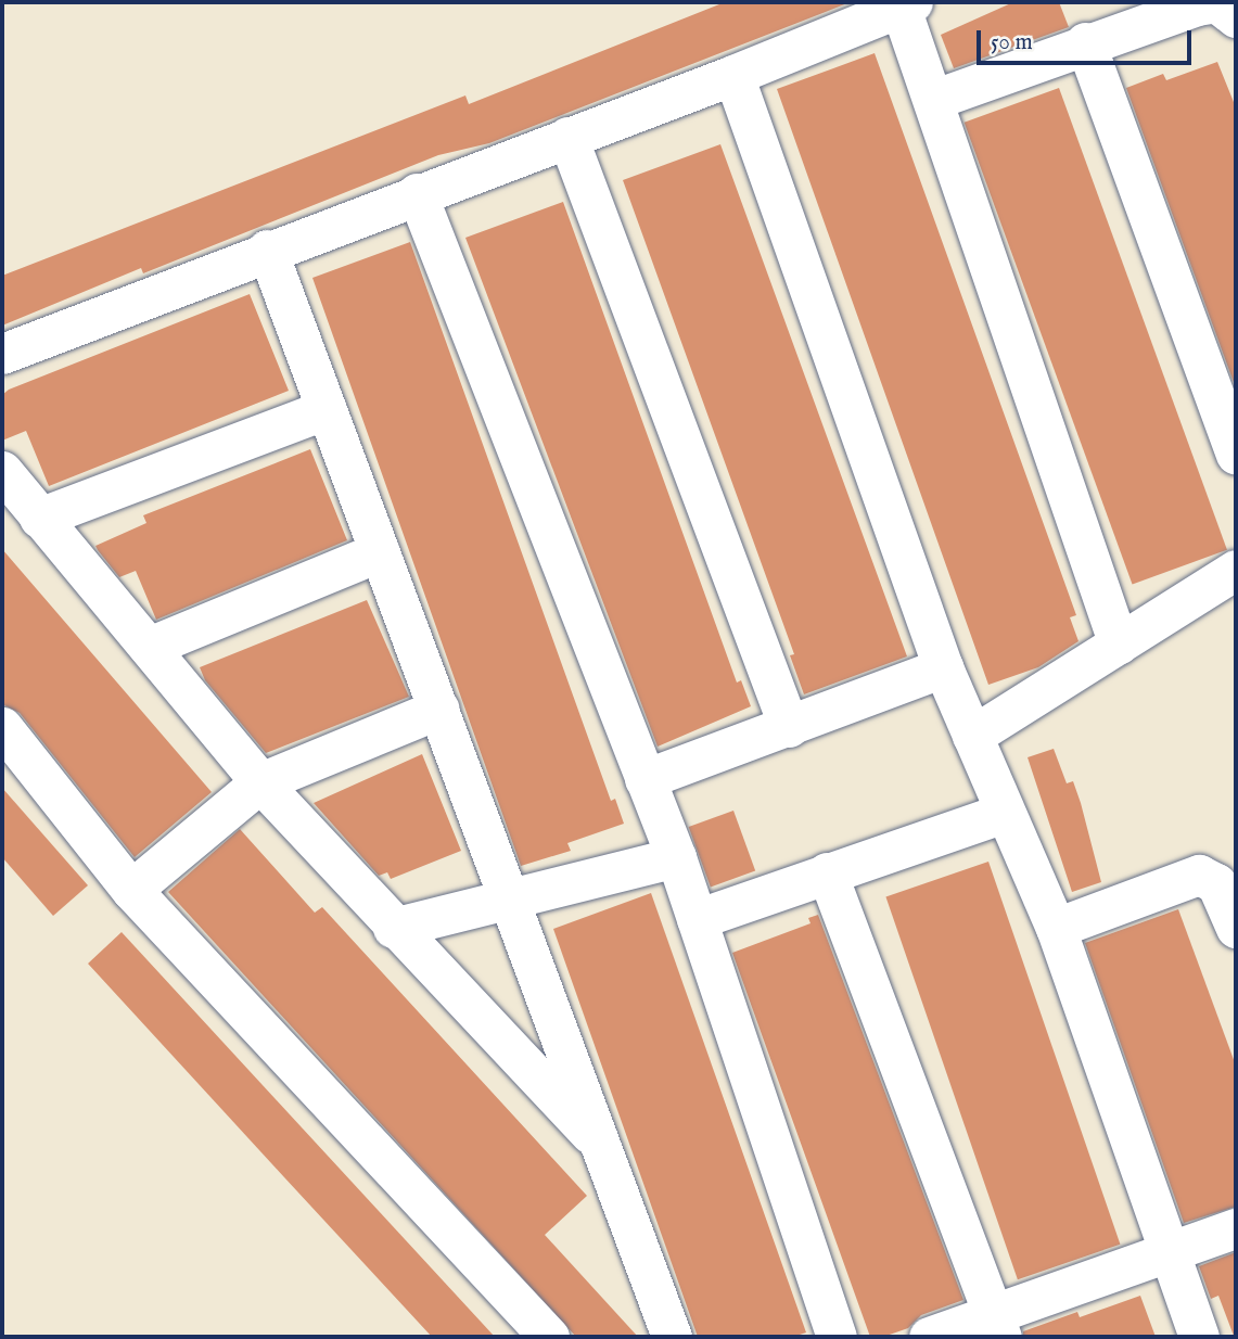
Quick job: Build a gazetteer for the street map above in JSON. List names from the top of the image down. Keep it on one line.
{"scale_bar":"50 m"}
